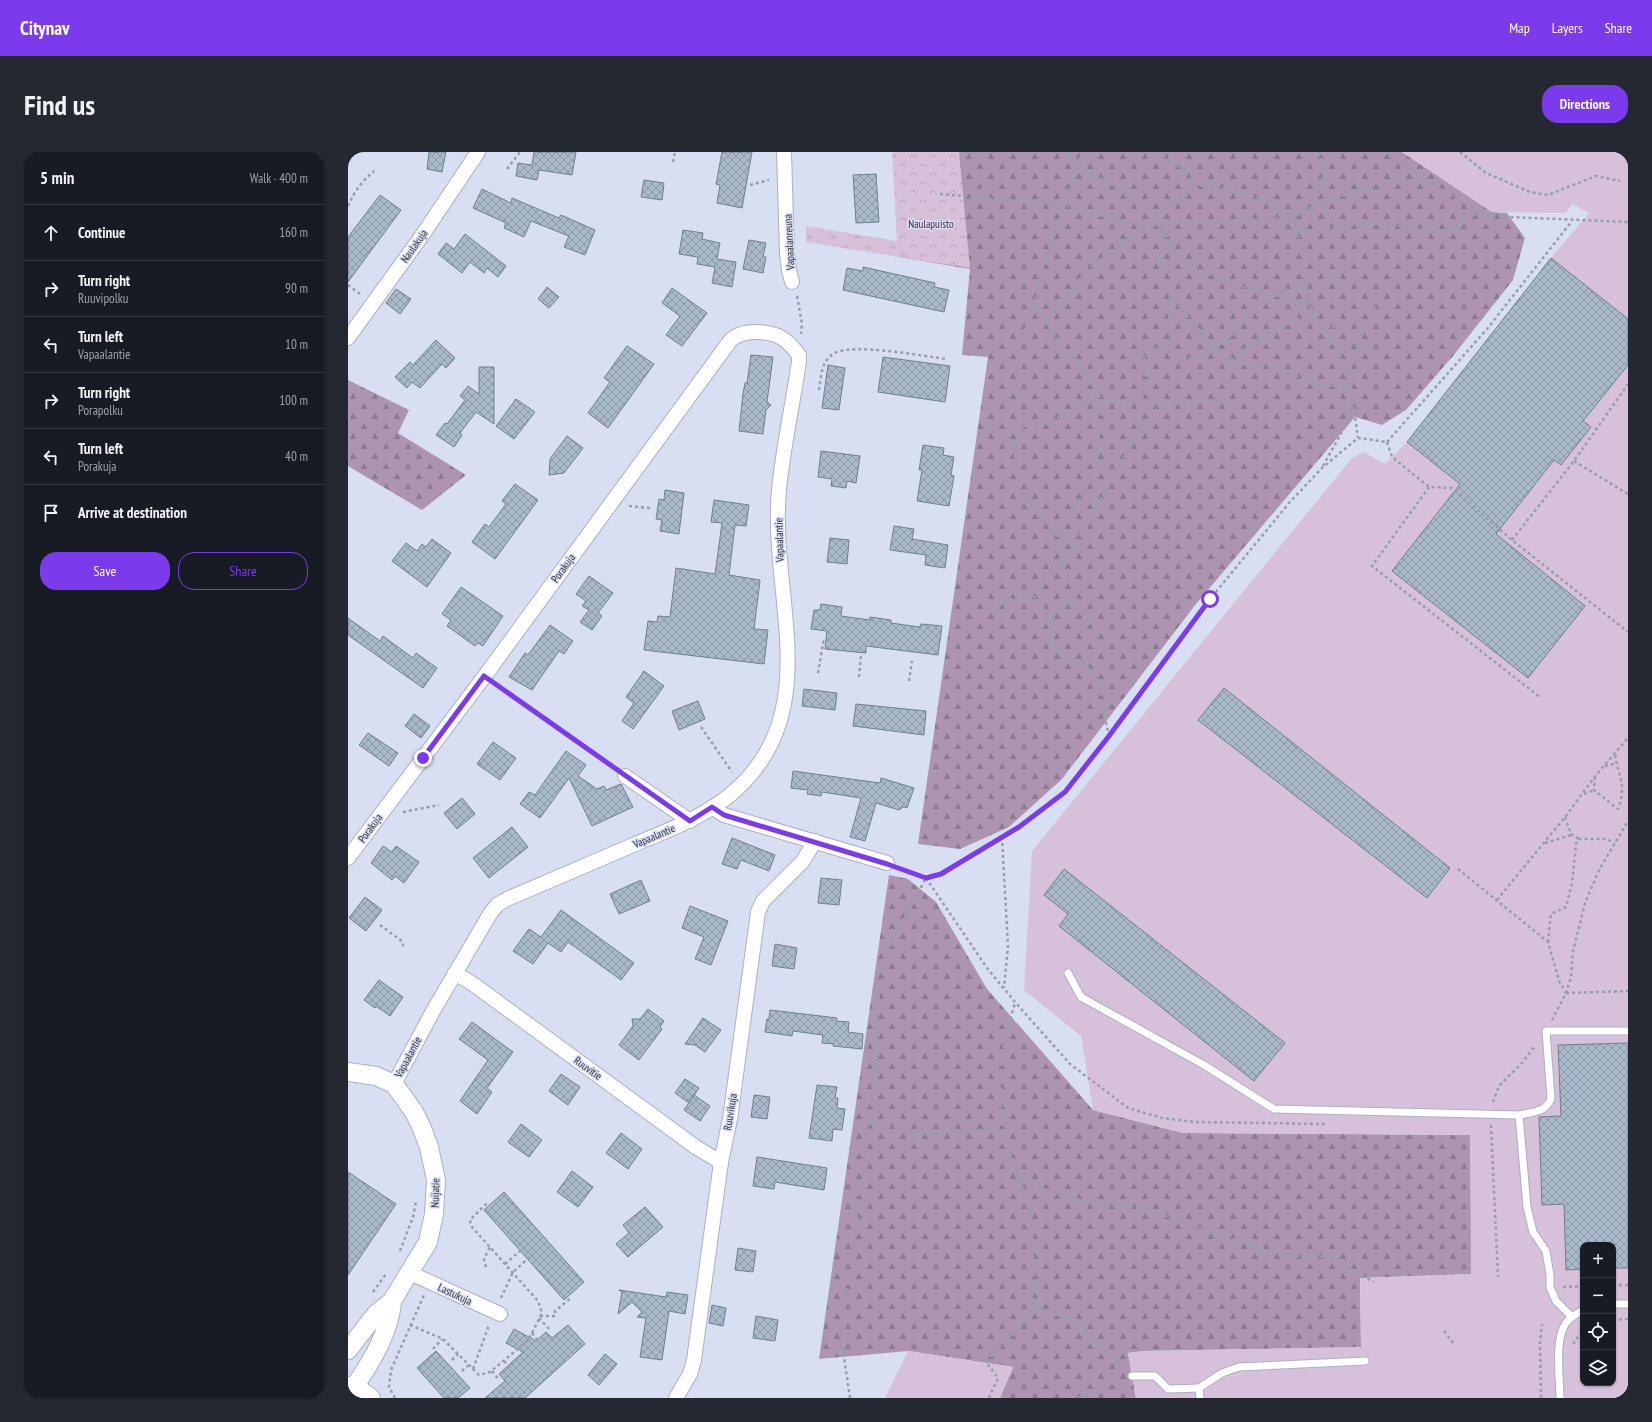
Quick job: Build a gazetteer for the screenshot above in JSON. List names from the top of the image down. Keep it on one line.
{"streets":{"street":["Vapaalanreuna","Naulakuja","Vapaalantie","Porakuja","Ruuvitie","Ruuvikuja","Nuijatie","Lastukuja"]},"crossings":[["Vapaalanreuna","Vapaalantie"],["Vapaalanreuna","Porakuja"],["Vapaalantie","Porakuja"],["Vapaalantie","Ruuvitie"],["Vapaalantie","Nuijatie"],["Ruuvitie","Ruuvikuja"],["Nuijatie","Lastukuja"]],"parks":["Naulapuisto"],"page":{"header":"Citynav","nav":["Map","Layers","Share"],"buttons":["Directions",["Save","Share"]],"title":"Find us","heading":["5 min","Walk · 400 m"],"list":[["Continue","160 m"],["Turn right","Ruuvipolku","90 m"],["Turn left","Vapaalantie","10 m"],["Turn right","Porapolku","100 m"],["Turn left","Porakuja","40 m"],"Arrive at destination"],"map_buttons":["+","−"]}}
